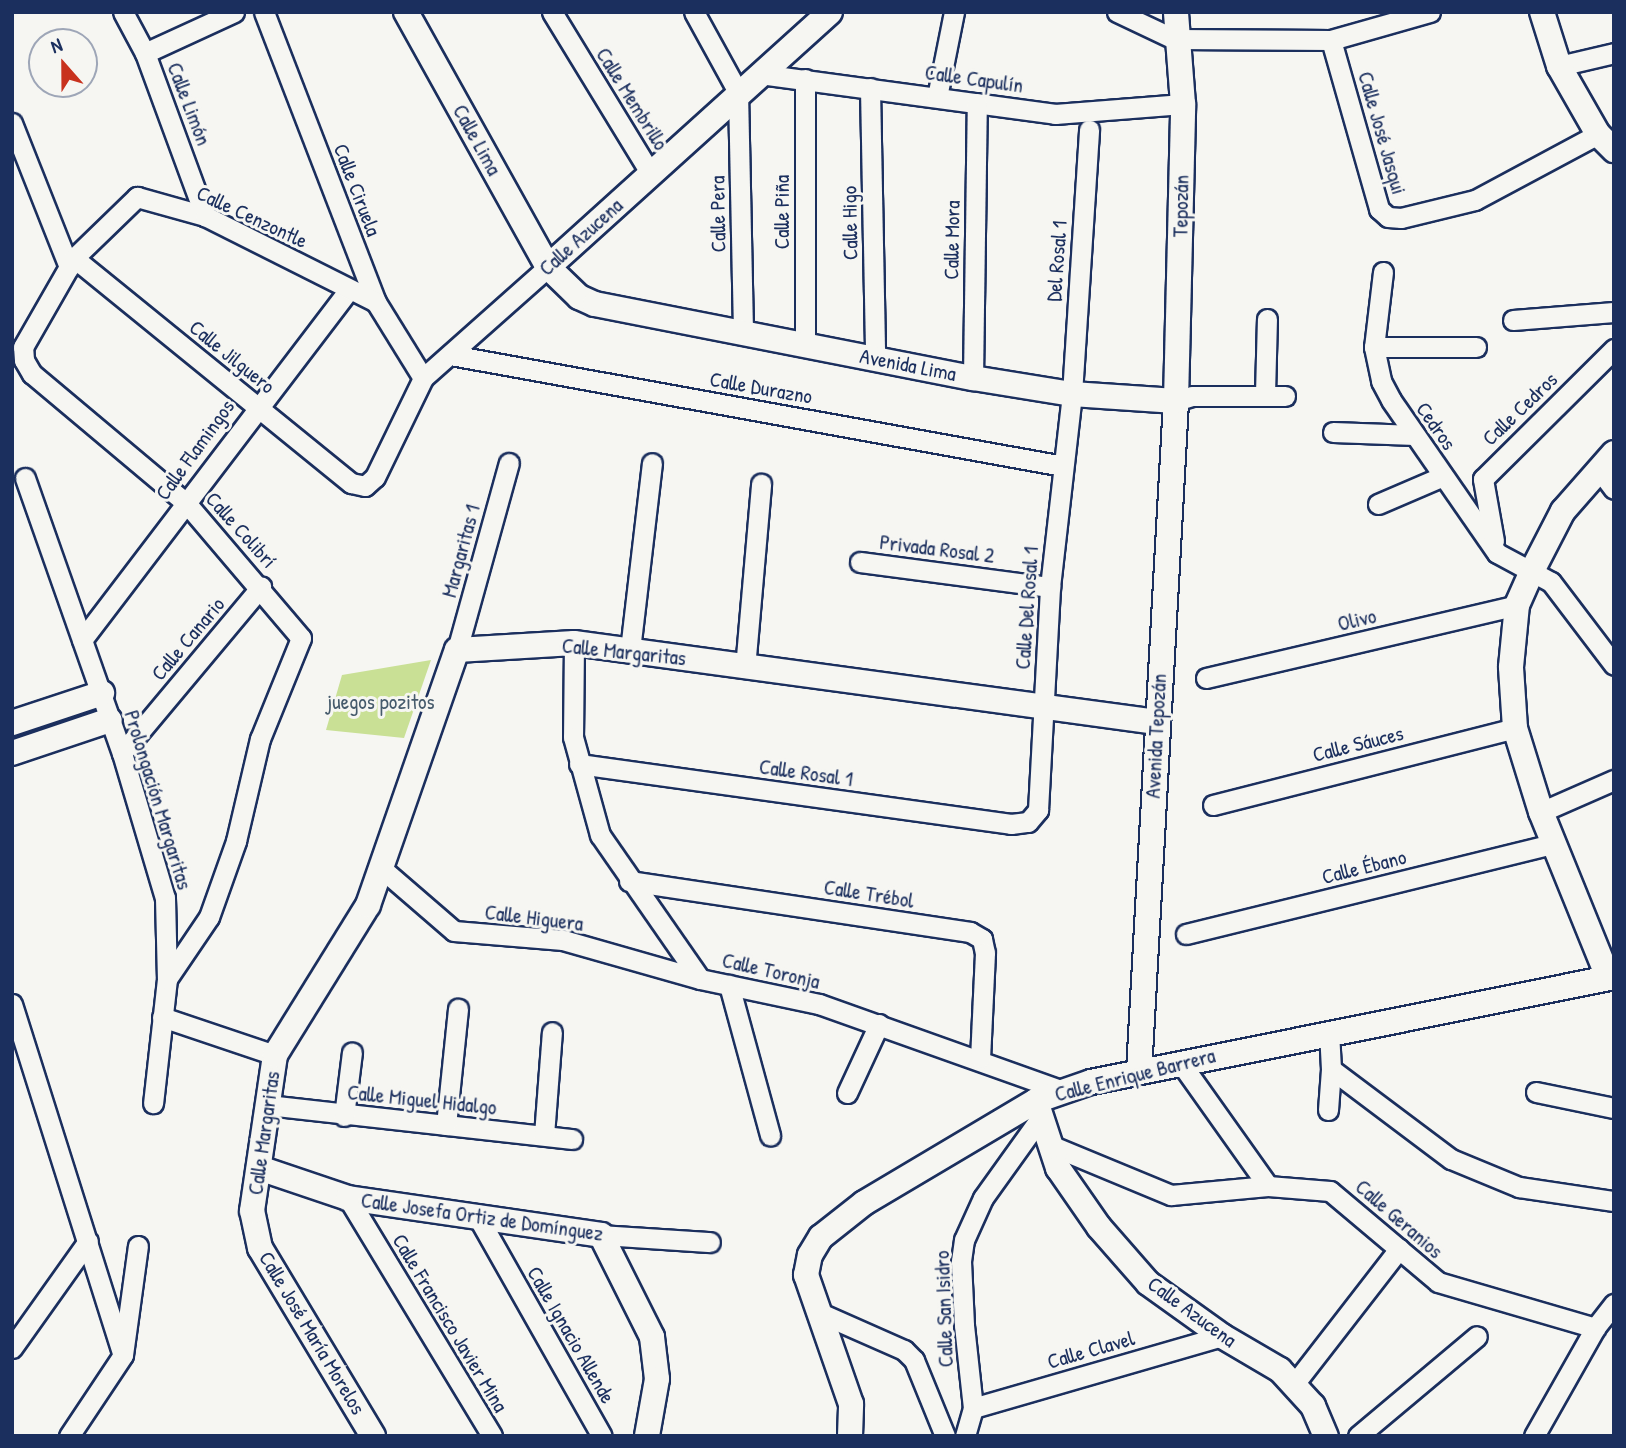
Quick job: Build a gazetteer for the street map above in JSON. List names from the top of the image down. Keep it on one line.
{"streets":{"street":["Calle Capulín","Calle Membrillo","Calle Limón","Calle José Jasqui","Calle Lima","Calle Ciruela","Tepozán","Calle Piña","Calle Pera","Calle Cenzontle","Calle Higo","Calle Azucena","Calle Mora","Del Rosal 1","Calle Jilguero","Avenida Lima","Calle Durazno","Calle Cedros","Cedros","Calle Flamingos","Calle Colibrí","Privada Rosal 2","Margaritas 1","Calle Del Rosal 1","Olivo","Calle Canario","Calle Margaritas","Avenida Tepozán","Calle Sáuces","Calle Rosal 1","Prolongación Margaritas","Calle Ébano","Calle Trébol","Calle Higuera","Calle Toronja","Calle Enrique Barrera","Calle Miguel Hidalgo","Calle Josefa Ortiz de Domínguez","Calle Geranios","Calle San Isidro","Calle Francisco Javier Mina","Calle José María Morelos","Calle Ignacio Allende","Calle Clavel"]},"crossings":[["Calle Capulín","Tepozán"],["Calle Capulín","Calle Piña"],["Calle Capulín","Calle Higo"],["Calle Capulín","Calle Azucena"],["Calle Capulín","Calle Mora"],["Calle Membrillo","Calle Azucena"],["Calle Limón","Calle Cenzontle"],["Calle Lima","Calle Azucena"],["Calle Lima","Avenida Lima"],["Calle Ciruela","Calle Cenzontle"],["Calle Ciruela","Calle Azucena"],["Tepozán","Avenida Lima"],["Tepozán","Avenida Tepozán"],["Calle Piña","Avenida Lima"],["Calle Pera","Calle Azucena"],["Calle Pera","Avenida Lima"],["Calle Cenzontle","Calle Jilguero"],["Calle Cenzontle","Calle Flamingos"],["Calle Cenzontle","Calle Colibrí"],["Calle Higo","Avenida Lima"],["Calle Azucena","Calle Jilguero"],["Calle Azucena","Avenida Lima"],["Calle Azucena","Calle Durazno"],["Calle Azucena","Calle Enrique Barrera"],["Calle Azucena","Calle Geranios"],["Calle Azucena","Calle San Isidro"],["Calle Azucena","Calle Clavel"],["Calle Mora","Avenida Lima"],["Del Rosal 1","Avenida Lima"],["Del Rosal 1","Calle Del Rosal 1"],["Calle Jilguero","Calle Flamingos"],["Avenida Lima","Calle Del Rosal 1"],["Avenida Lima","Avenida Tepozán"],["Calle Durazno","Calle Del Rosal 1"],["Calle Cedros","Cedros"],["Calle Flamingos","Calle Colibrí"],["Calle Flamingos","Prolongación Margaritas"],["Calle Colibrí","Calle Canario"],["Calle Colibrí","Prolongación Margaritas"],["Privada Rosal 2","Calle Del Rosal 1"],["Margaritas 1","Calle Margaritas"],["Calle Del Rosal 1","Calle Margaritas"],["Calle Del Rosal 1","Calle Rosal 1"],["Calle Canario","Prolongación Margaritas"],["Calle Margaritas","Avenida Tepozán"],["Calle Margaritas","Calle Higuera"],["Calle Margaritas","Calle Toronja"],["Calle Margaritas","Calle Miguel Hidalgo"],["Calle Margaritas","Calle Josefa Ortiz de Domínguez"],["Calle Margaritas","Calle José María Morelos"],["Avenida Tepozán","Calle Enrique Barrera"],["Calle Rosal 1","Calle Toronja"],["Calle Trébol","Calle Toronja"],["Calle Higuera","Calle Toronja"],["Calle Toronja","Calle Enrique Barrera"],["Calle Enrique Barrera","Calle San Isidro"],["Calle Josefa Ortiz de Domínguez","Calle Francisco Javier Mina"],["Calle Josefa Ortiz de Domínguez","Calle Ignacio Allende"],["Calle San Isidro","Calle Clavel"]],"parks":["juegos pozitos"],"north":"top"}
